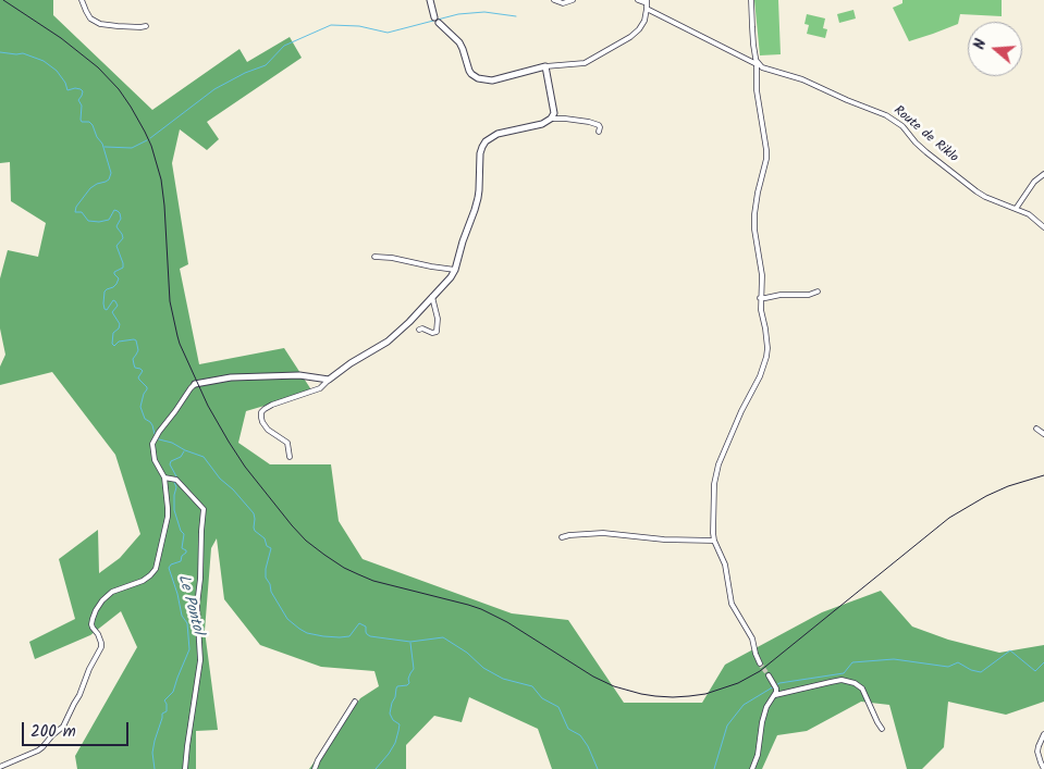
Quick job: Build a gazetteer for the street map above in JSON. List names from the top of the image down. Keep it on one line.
{"streets":{"street":["Route de Riklo"]},"water":["Le Pontol"],"scale_bar":"200 m","north":"left"}
